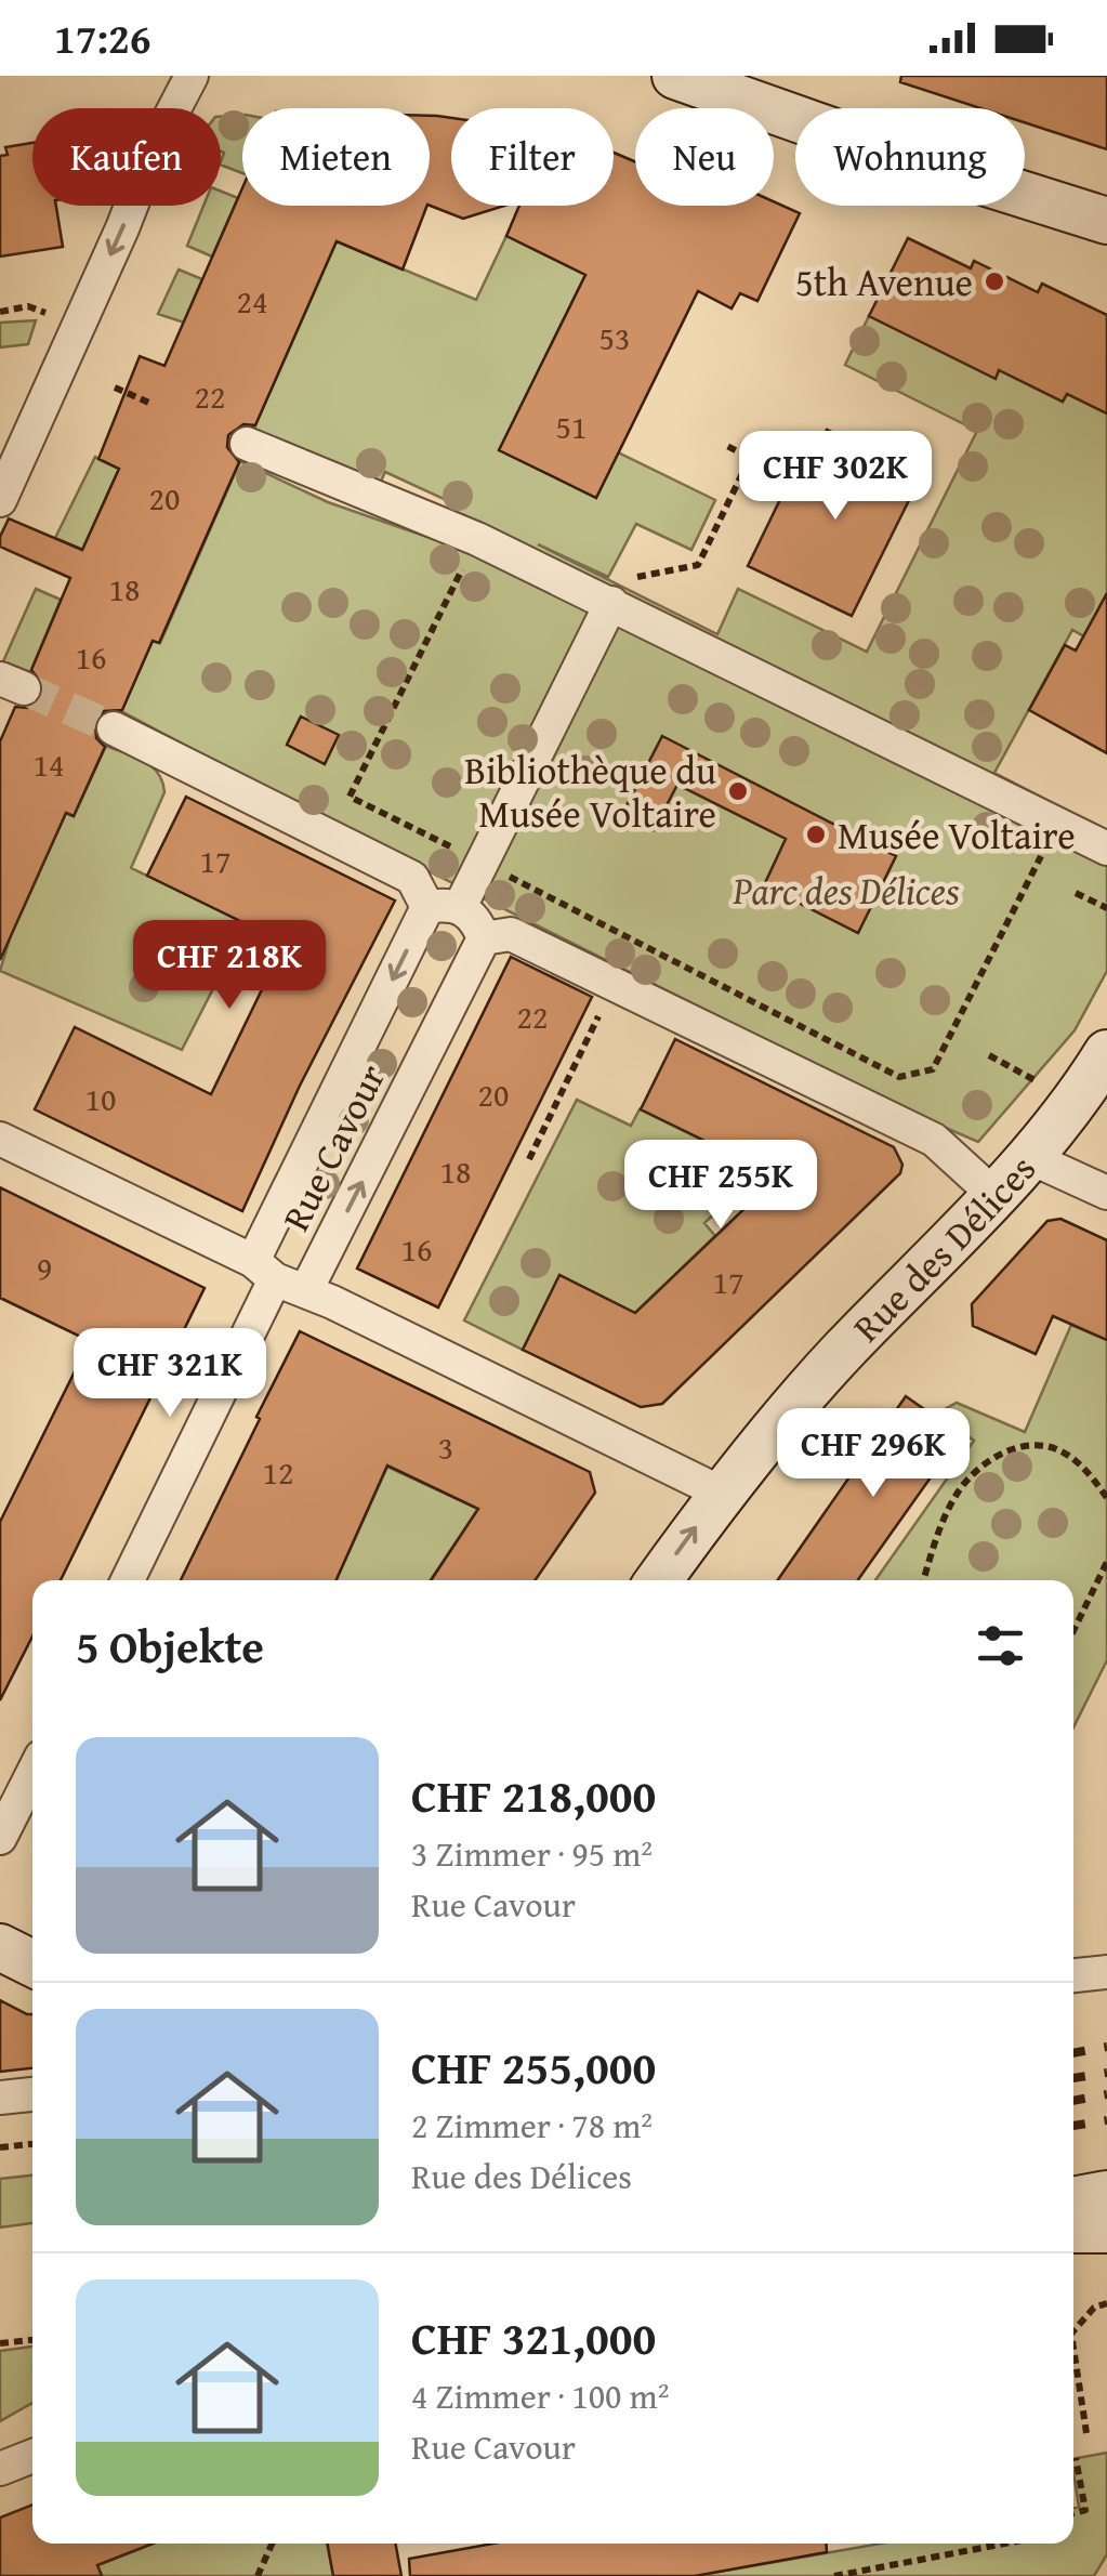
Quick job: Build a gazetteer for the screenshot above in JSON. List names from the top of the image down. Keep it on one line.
{"streets":{"street":["Rue Cavour","Rue des Délices"]},"parks":["Parc des Délices"],"places":["5th Avenue","Bibliothèque du Musée Voltaire","Musée Voltaire"],"house_numbers":["24","53","22","51","20","18","16","14","17","22","20","10","18","16","9","17","3","12"],"page":{"status":"17:26","chip":["Kaufen","Mieten","Filter","Neu","Wohnung"],"price":["CHF 302K","CHF 218K","CHF 255K","CHF 321K","CHF 296K"],"heading":"5 Objekte","list":[{"name":"CHF 218,000","note":"3 Zimmer · 95 m² · Rue Cavour"},{"name":"CHF 255,000","note":"2 Zimmer · 78 m² · Rue des Délices"},{"name":"CHF 321,000","note":"4 Zimmer · 100 m² · Rue Cavour"}]}}
